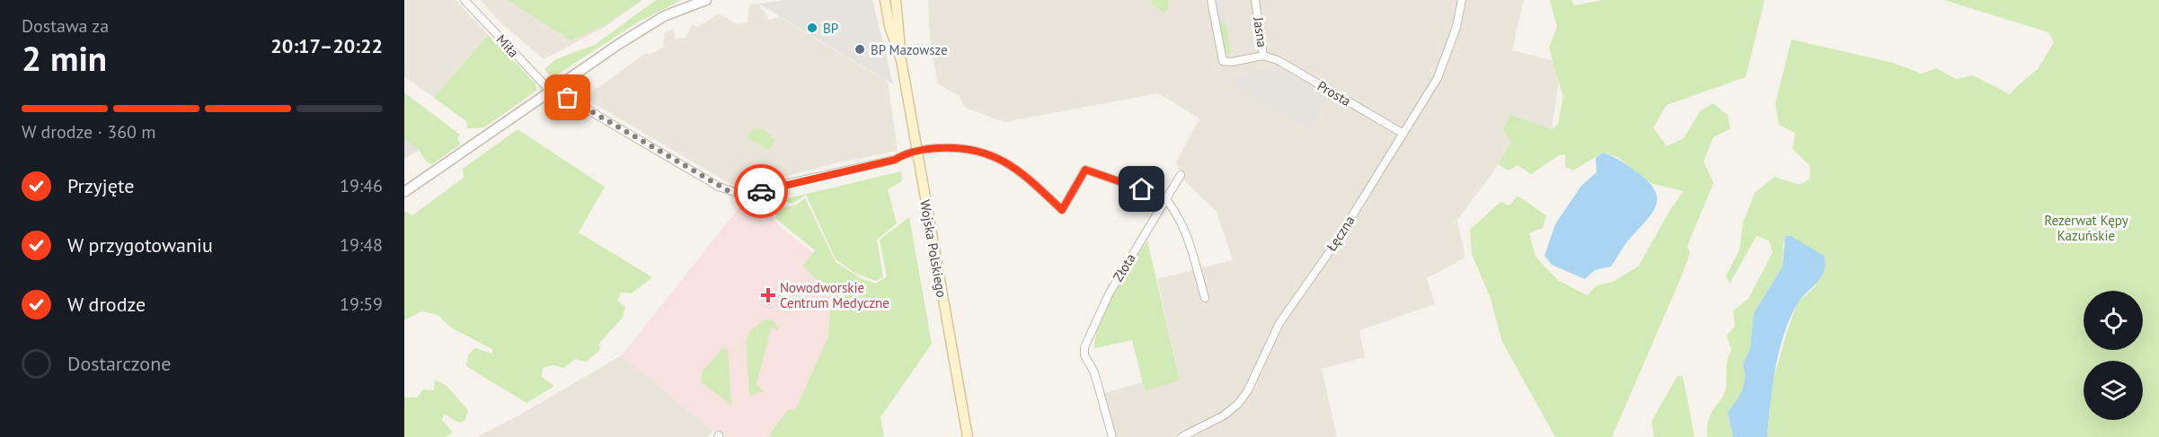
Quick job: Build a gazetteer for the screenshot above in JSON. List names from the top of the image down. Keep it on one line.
{"streets":{"main road":["Wojska Polskiego"],"street":["Jasna","Miła","Prosta","Łęczna","Złota"]},"crossings":[["Jasna","Prosta"],["Miła","Wojska Polskiego"],["Prosta","Łęczna"]],"parks":["Rezerwat Kępy Kazuńskie"],"places":{"other":["BP","BP Mazowsze"],"health":["Nowodworskie Centrum Medyczne"]},"page":{"heading":["2 min","Dostawa za","20:17–20:22"],"bar":"W drodze · 360 m","list":[["Przyjęte","19:46"],["W przygotowaniu","19:48"],["W drodze","19:59"],"Dostarczone"]}}
